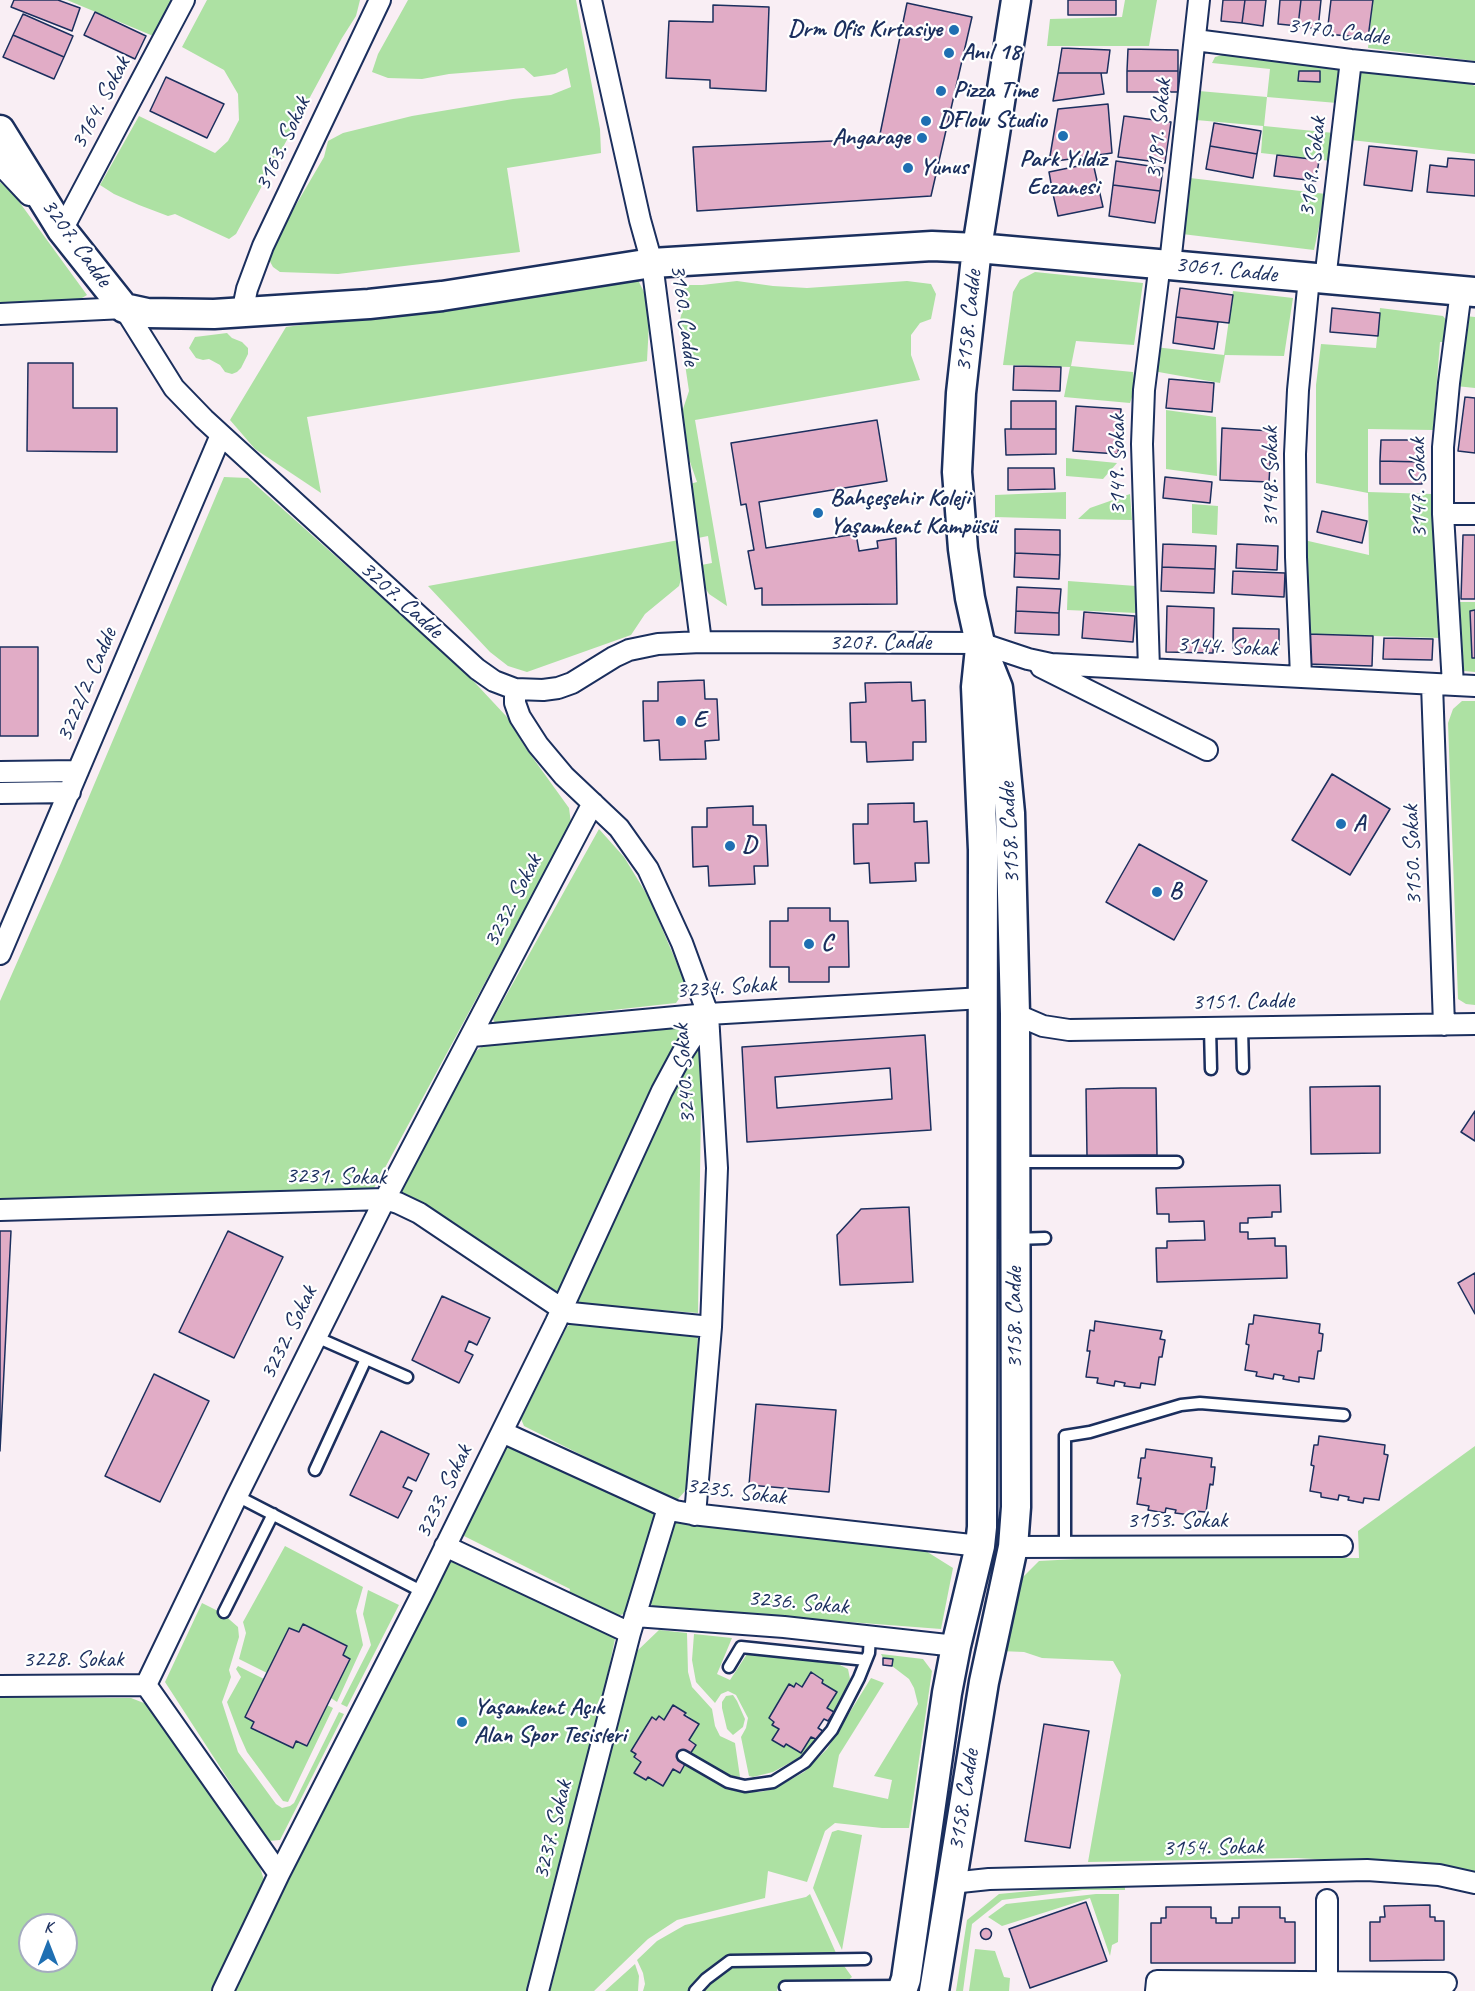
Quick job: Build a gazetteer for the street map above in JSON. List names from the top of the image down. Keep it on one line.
{"streets":{"street":["3170. Cadde","3164. Sokak","3181. Sokak","3163. Sokak","3169. Sokak","3207. Cadde","3061. Cadde","3160. Cadde","3158. Cadde","3149. Sokak","3148. Sokak","3147. Sokak","3144. Sokak","3222/2. Cadde","3150. Sokak","3232. Sokak","3234. Sokak","3151. Cadde","3240. Sokak","3231. Sokak","3233. Sokak","3235. Sokak","3153. Sokak","3236. Sokak","3228. Sokak","3237. Sokak","3154. Sokak"]},"crossings":[["3170. Cadde","3181. Sokak"],["3170. Cadde","3169. Sokak"],["3164. Sokak","3207. Cadde"],["3181. Sokak","3061. Cadde"],["3181. Sokak","3149. Sokak"],["3163. Sokak","3061. Cadde"],["3169. Sokak","3061. Cadde"],["3169. Sokak","3148. Sokak"],["3207. Cadde","3061. Cadde"],["3207. Cadde","3160. Cadde"],["3207. Cadde","3158. Cadde"],["3207. Cadde","3144. Sokak"],["3207. Cadde","3222/2. Cadde"],["3207. Cadde","3240. Sokak"],["3061. Cadde","3160. Cadde"],["3061. Cadde","3158. Cadde"],["3061. Cadde","3149. Sokak"],["3061. Cadde","3148. Sokak"],["3061. Cadde","3147. Sokak"],["3158. Cadde","3144. Sokak"],["3158. Cadde","3234. Sokak"],["3158. Cadde","3151. Cadde"],["3158. Cadde","3235. Sokak"],["3158. Cadde","3153. Sokak"],["3158. Cadde","3236. Sokak"],["3158. Cadde","3154. Sokak"],["3149. Sokak","3144. Sokak"],["3148. Sokak","3144. Sokak"],["3147. Sokak","3144. Sokak"],["3144. Sokak","3150. Sokak"],["3150. Sokak","3151. Cadde"],["3232. Sokak","3234. Sokak"],["3232. Sokak","3240. Sokak"],["3232. Sokak","3231. Sokak"],["3232. Sokak","3228. Sokak"],["3234. Sokak","3240. Sokak"],["3234. Sokak","3233. Sokak"],["3240. Sokak","3231. Sokak"],["3240. Sokak","3233. Sokak"],["3240. Sokak","3235. Sokak"],["3231. Sokak","3233. Sokak"],["3233. Sokak","3235. Sokak"],["3233. Sokak","3236. Sokak"],["3235. Sokak","3237. Sokak"],["3236. Sokak","3237. Sokak"]],"places":["Drm Ofis Kırtasiye","Anıl 18","Pizza Time","DFlow Studio","Park Yıldız Eczanesi","Angarage","Yunus","Bahçeşehir Koleji Yaşamkent Kampüsü","E","A","D","B","C","Yaşamkent Açık Alan Spor Tesisleri"],"north":"top"}
